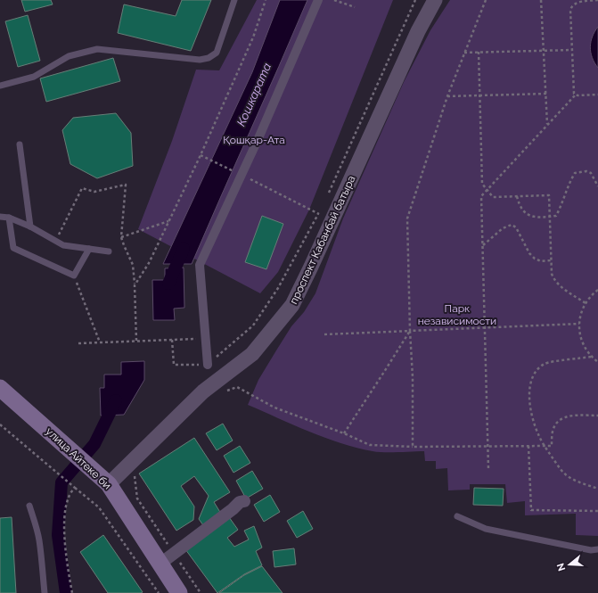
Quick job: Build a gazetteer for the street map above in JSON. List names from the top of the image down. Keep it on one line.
{"streets":{"main road":["улица Айтеке би"],"street":["проспект Кабанбай батыра"]},"crossings":[["проспект Кабанбай батыра","улица Айтеке би"]],"water":["Кошкарата"],"parks":["Қошқар-Ата","Парк независимости"],"north":"left"}
